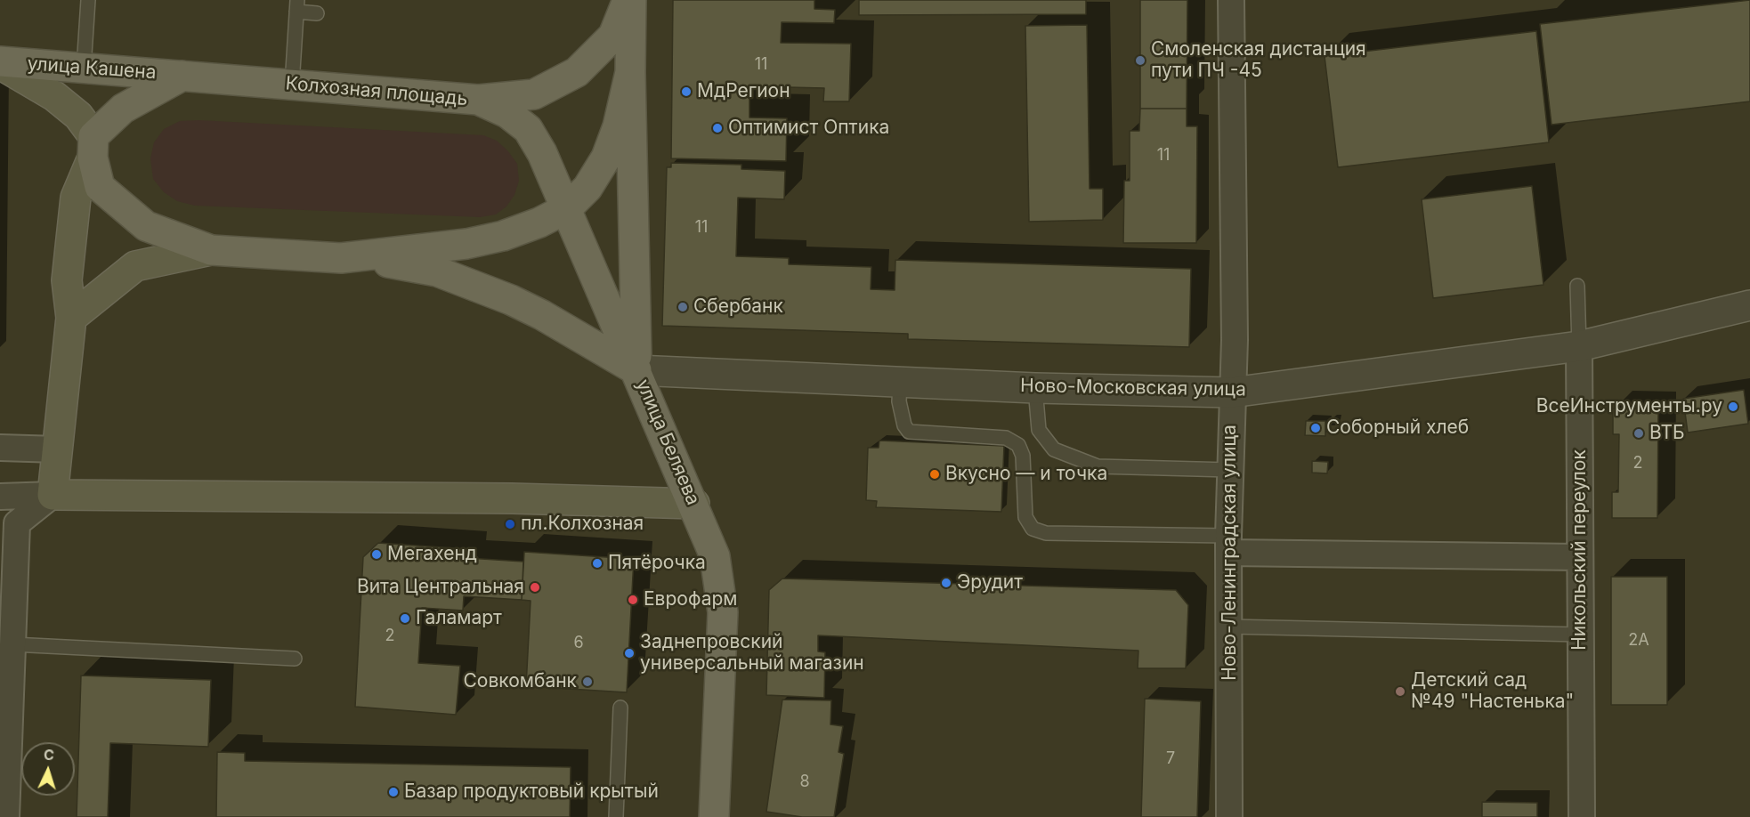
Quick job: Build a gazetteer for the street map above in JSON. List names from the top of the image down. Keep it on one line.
{"streets":{"main road":["улица Кашена","Колхозная площадь","улица Беляева"],"street":["Ново-Московская улица","Никольский переулок","Ново-Ленинградская улица"]},"crossings":[["улица Кашена","Колхозная площадь"],["Колхозная площадь","Ново-Московская улица"],["Колхозная площадь","улица Беляева"],["Ново-Московская улица","улица Беляева"],["Ново-Московская улица","Никольский переулок"],["Ново-Московская улица","Ново-Ленинградская улица"]],"places":["Смоленская дистанция пути ПЧ -45","МдРегион","Оптимист Оптика","Сбербанк","ВсеИнструменты.ру","Соборный хлеб","ВТБ","Вкусно — и точка","пл.Колхозная","Мегахенд","Пятёрочка","Эрудит","Вита Центральная","Еврофарм","Галамарт","Заднепровский универсальный магазин","Совкомбанк","Детский сад №49 \"Настенька\"","Базар продуктовый крытый"],"house_numbers":["11","11","11","2","2","2А","6","7","8"],"north":"top"}
